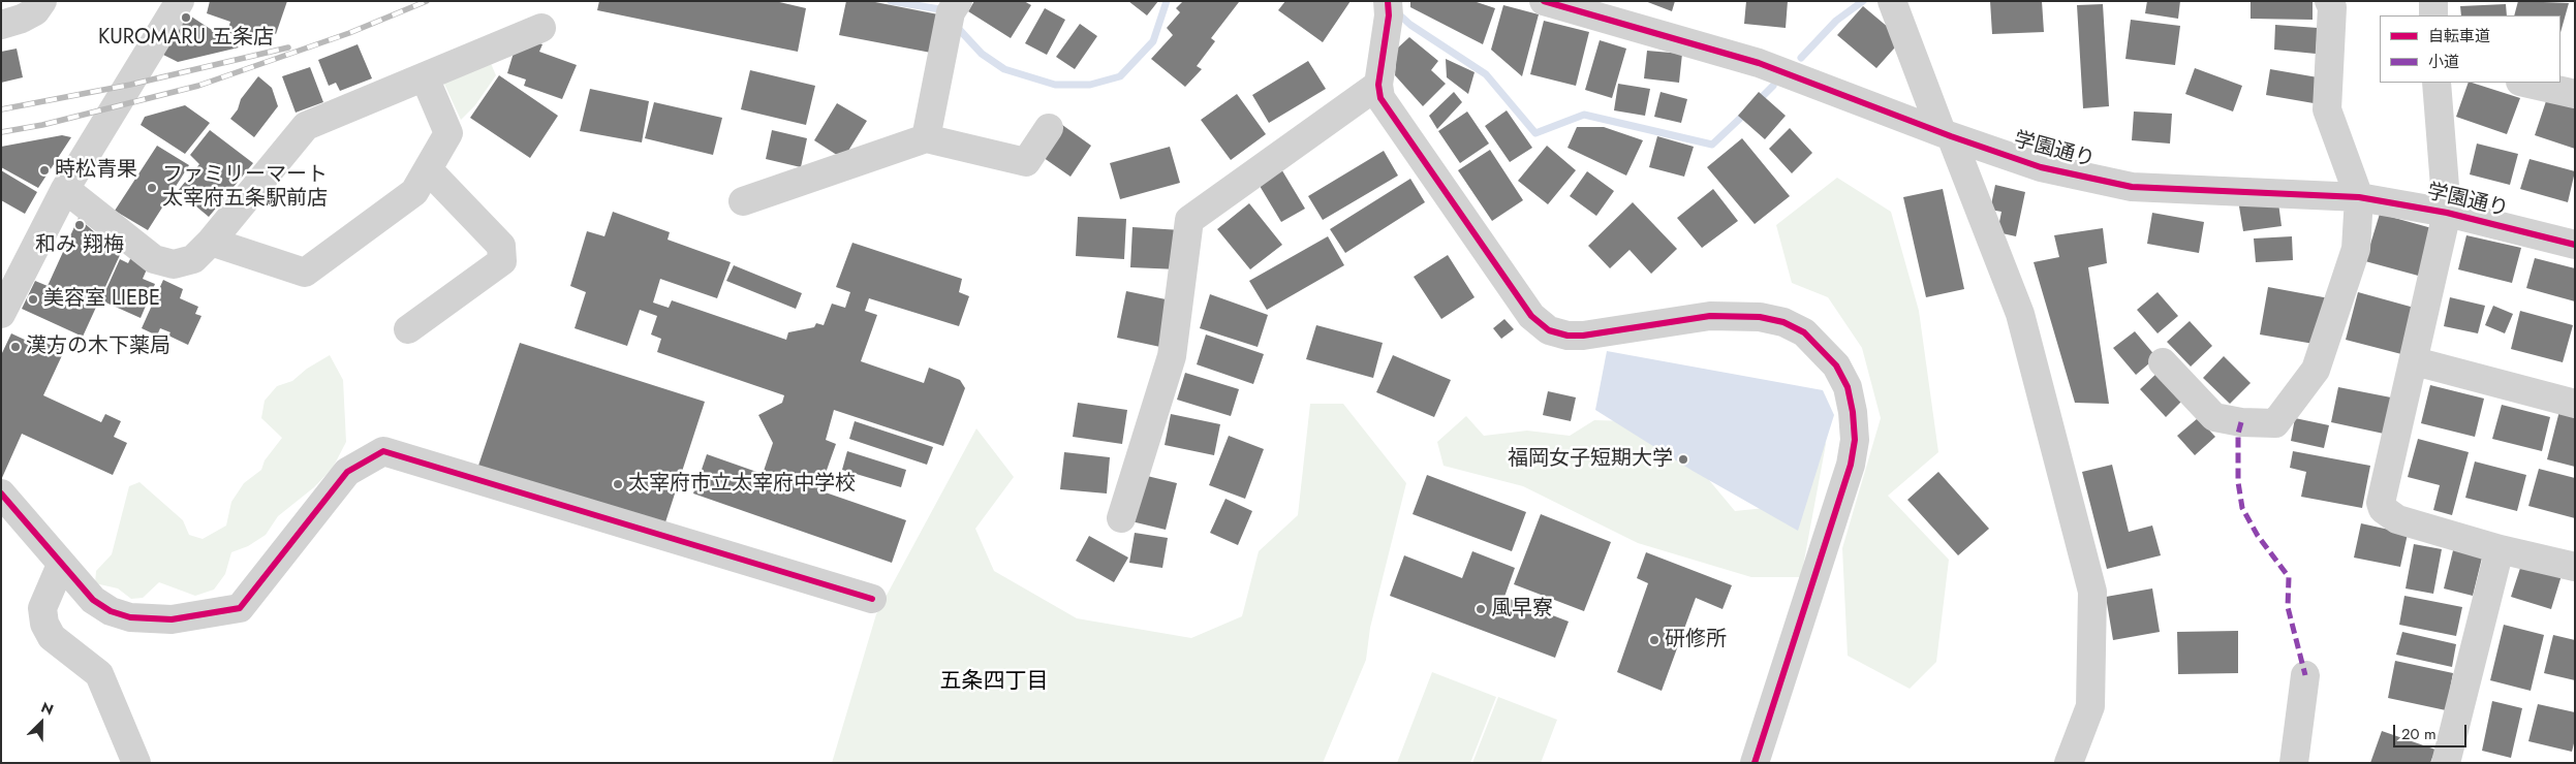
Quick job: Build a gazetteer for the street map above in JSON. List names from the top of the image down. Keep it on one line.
{"streets":{"street":["学園通り"]},"districts":["五条四丁目"],"places":["KUROMARU 五条店","時松青果","ファミリーマート 太宰府五条駅前店","和み 翔梅","美容室 LIEBE","漢方の木下薬局","福岡女子短期大学","太宰府市立太宰府中学校","風早寮","研修所"],"legend":["自転車道","小道"],"scale_bar":"20 m","north":"top right"}
